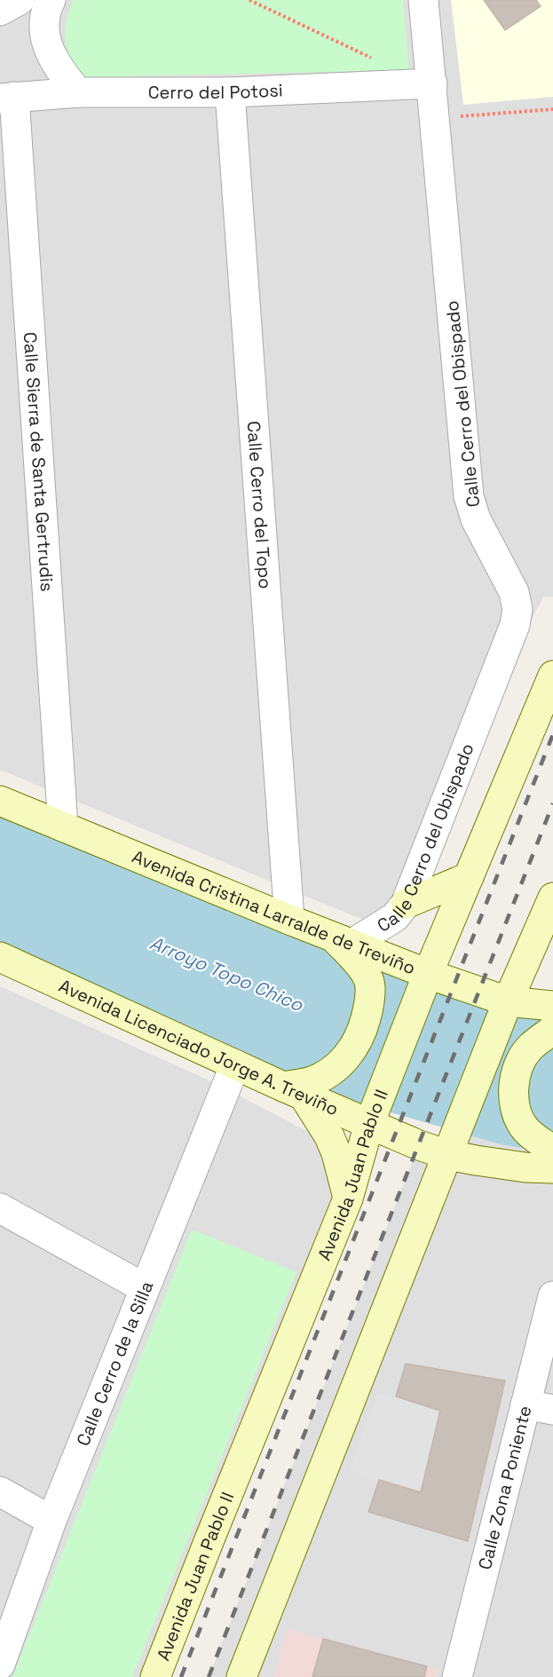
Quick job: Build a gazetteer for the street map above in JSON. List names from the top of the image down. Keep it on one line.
{"streets":{"main road":["Avenida Cristina Larralde de Treviño","Avenida Licenciado Jorge A. Treviño","Avenida Juan Pablo II"],"street":["Cerro del Potosi","Calle Cerro del Obispado","Calle Sierra de Santa Gertrudis","Calle Cerro del Topo","Calle Cerro de la Silla","Calle Zona Poniente"]},"crossings":[["Cerro del Potosi","Calle Cerro del Obispado"],["Cerro del Potosi","Calle Sierra de Santa Gertrudis"],["Cerro del Potosi","Calle Cerro del Topo"],["Calle Cerro del Obispado","Avenida Cristina Larralde de Treviño"],["Calle Sierra de Santa Gertrudis","Avenida Cristina Larralde de Treviño"],["Calle Cerro del Topo","Avenida Cristina Larralde de Treviño"],["Avenida Cristina Larralde de Treviño","Avenida Juan Pablo II"],["Avenida Licenciado Jorge A. Treviño","Avenida Juan Pablo II"],["Avenida Licenciado Jorge A. Treviño","Calle Cerro de la Silla"]],"water":["Arroyo Topo Chico"]}
